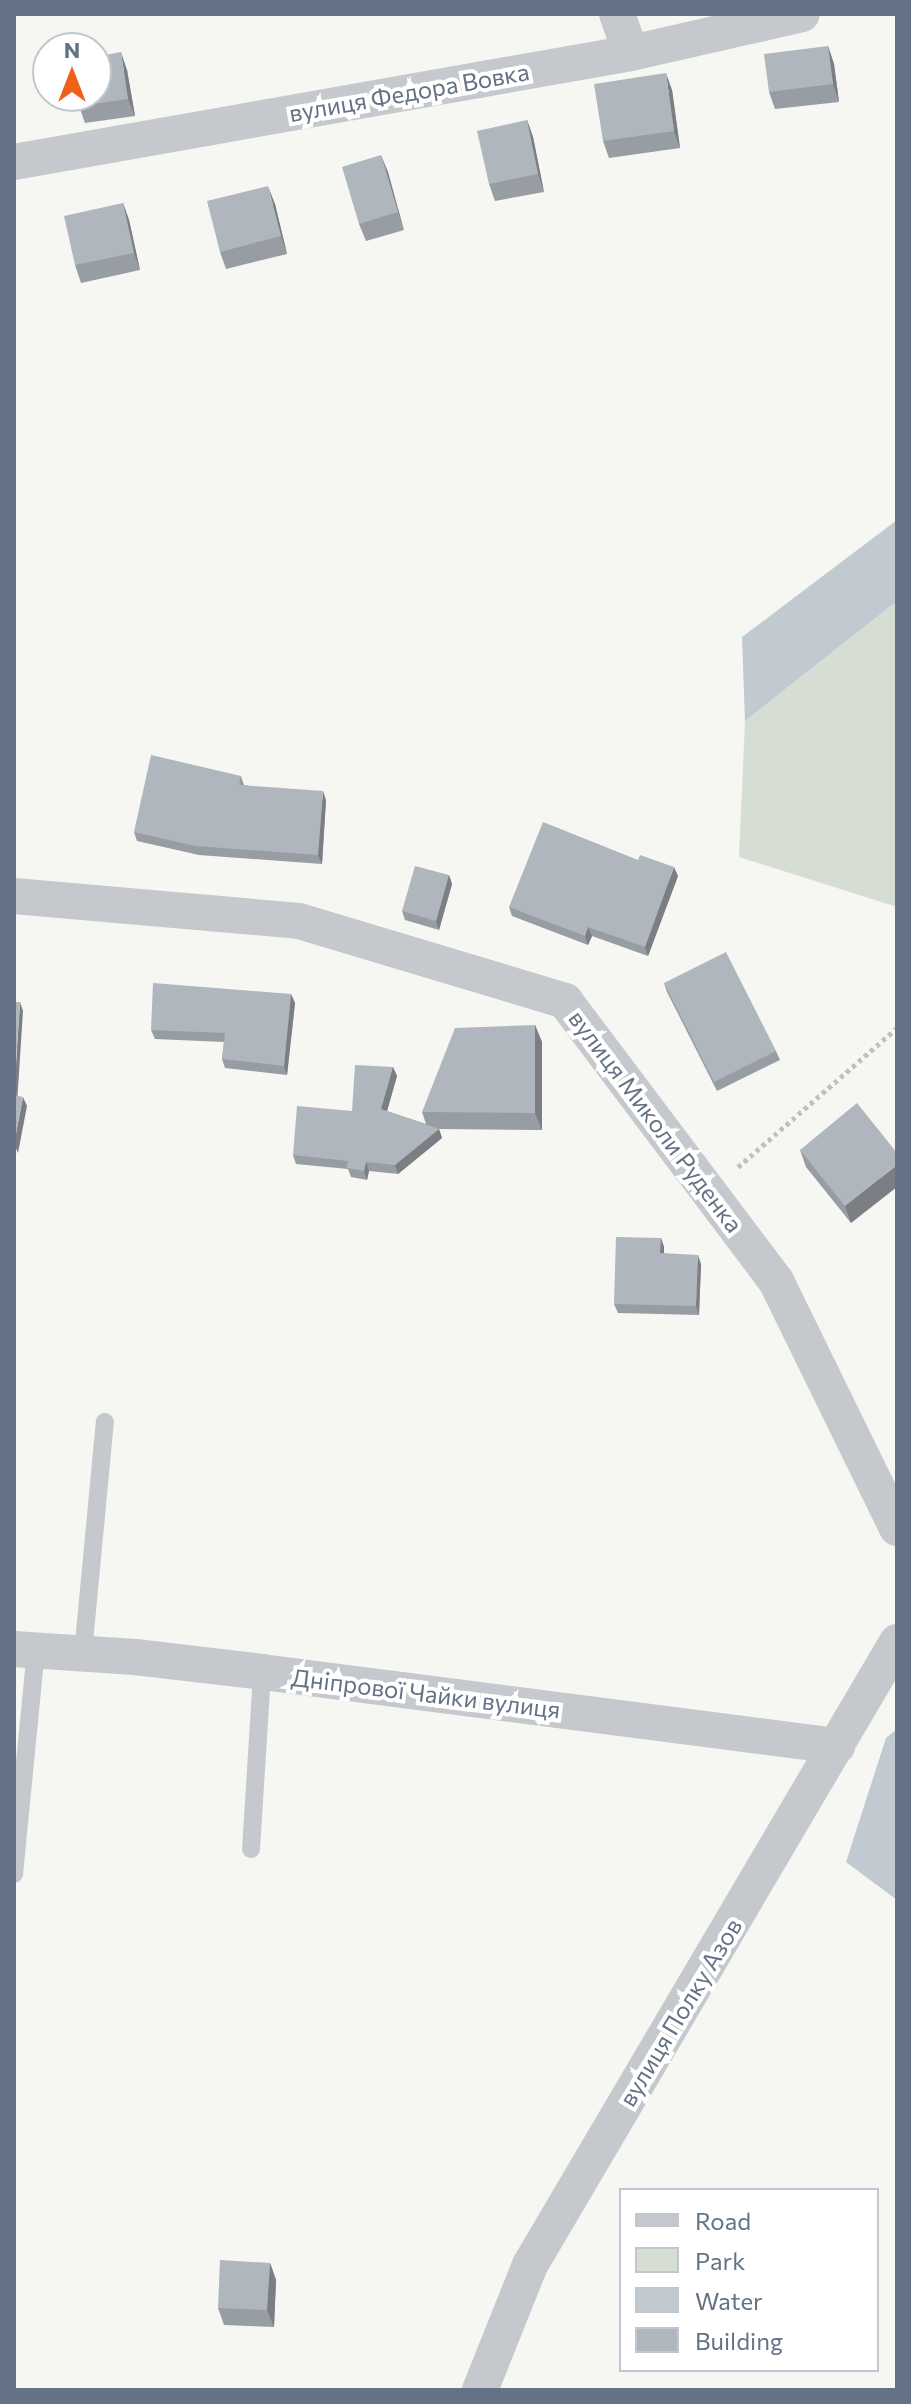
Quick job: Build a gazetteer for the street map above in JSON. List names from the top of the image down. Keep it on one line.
{"streets":{"street":["вулиця Федора Вовка","вулиця Миколи Руденка","Дніпрової Чайки вулиця","вулиця Полку Азов"]},"crossings":[["Дніпрової Чайки вулиця","вулиця Полку Азов"]],"legend":["Road","Park","Water","Building"],"north":"top"}
